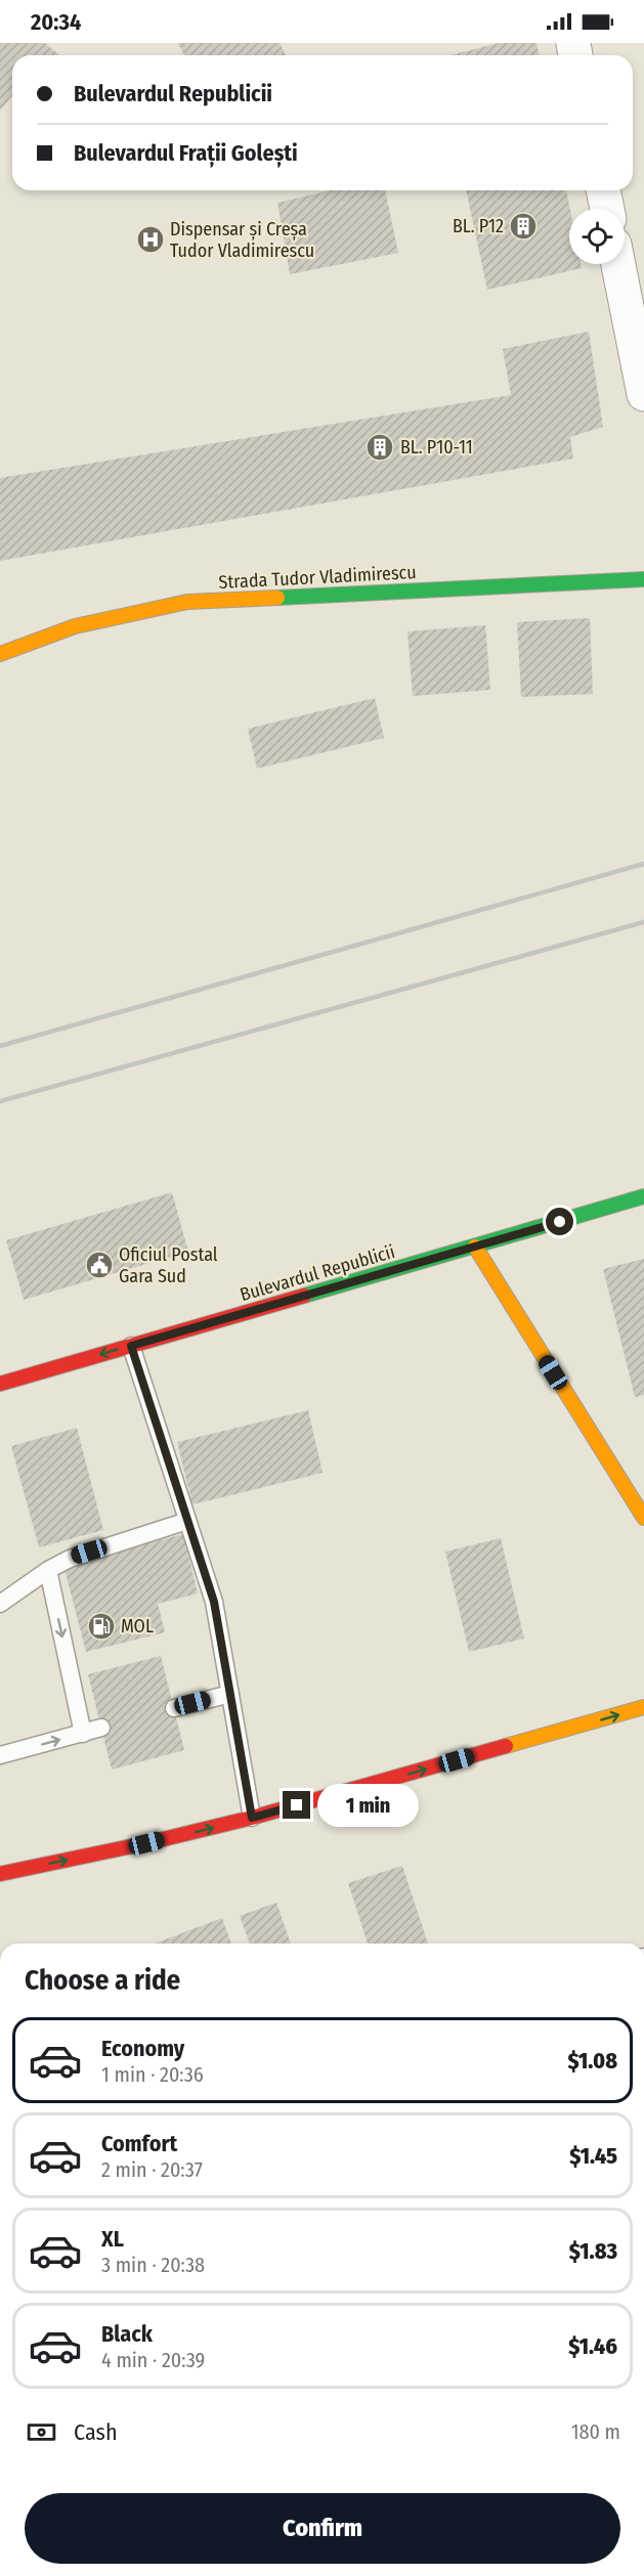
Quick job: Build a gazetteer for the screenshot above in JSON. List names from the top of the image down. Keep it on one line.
{"streets":{"main road":["Strada Tudor Vladimirescu","Bulevardul Republicii"]},"places":{"building":["BL. P12","BL. P10-11"],"hospital":["Dispensar și Creșa Tudor Vladimirescu"],"public building":["Oficiul Postal Gara Sud"],"fuel station":["MOL"]},"page":{"status":"20:34","banner":["Bulevardul Republicii","Bulevardul Frații Golești"],"bubble":"1 min","heading":"Choose a ride","list":[{"name":"Economy","note":"1 min · 20:36","value":"$1.08"},{"name":"Comfort","note":"2 min · 20:37","value":"$1.45"},{"name":"XL","note":"3 min · 20:38","value":"$1.83"},{"name":"Black","note":"4 min · 20:39","value":"$1.46"}],"pay":["Cash","180 m"],"buttons":"Confirm"}}
